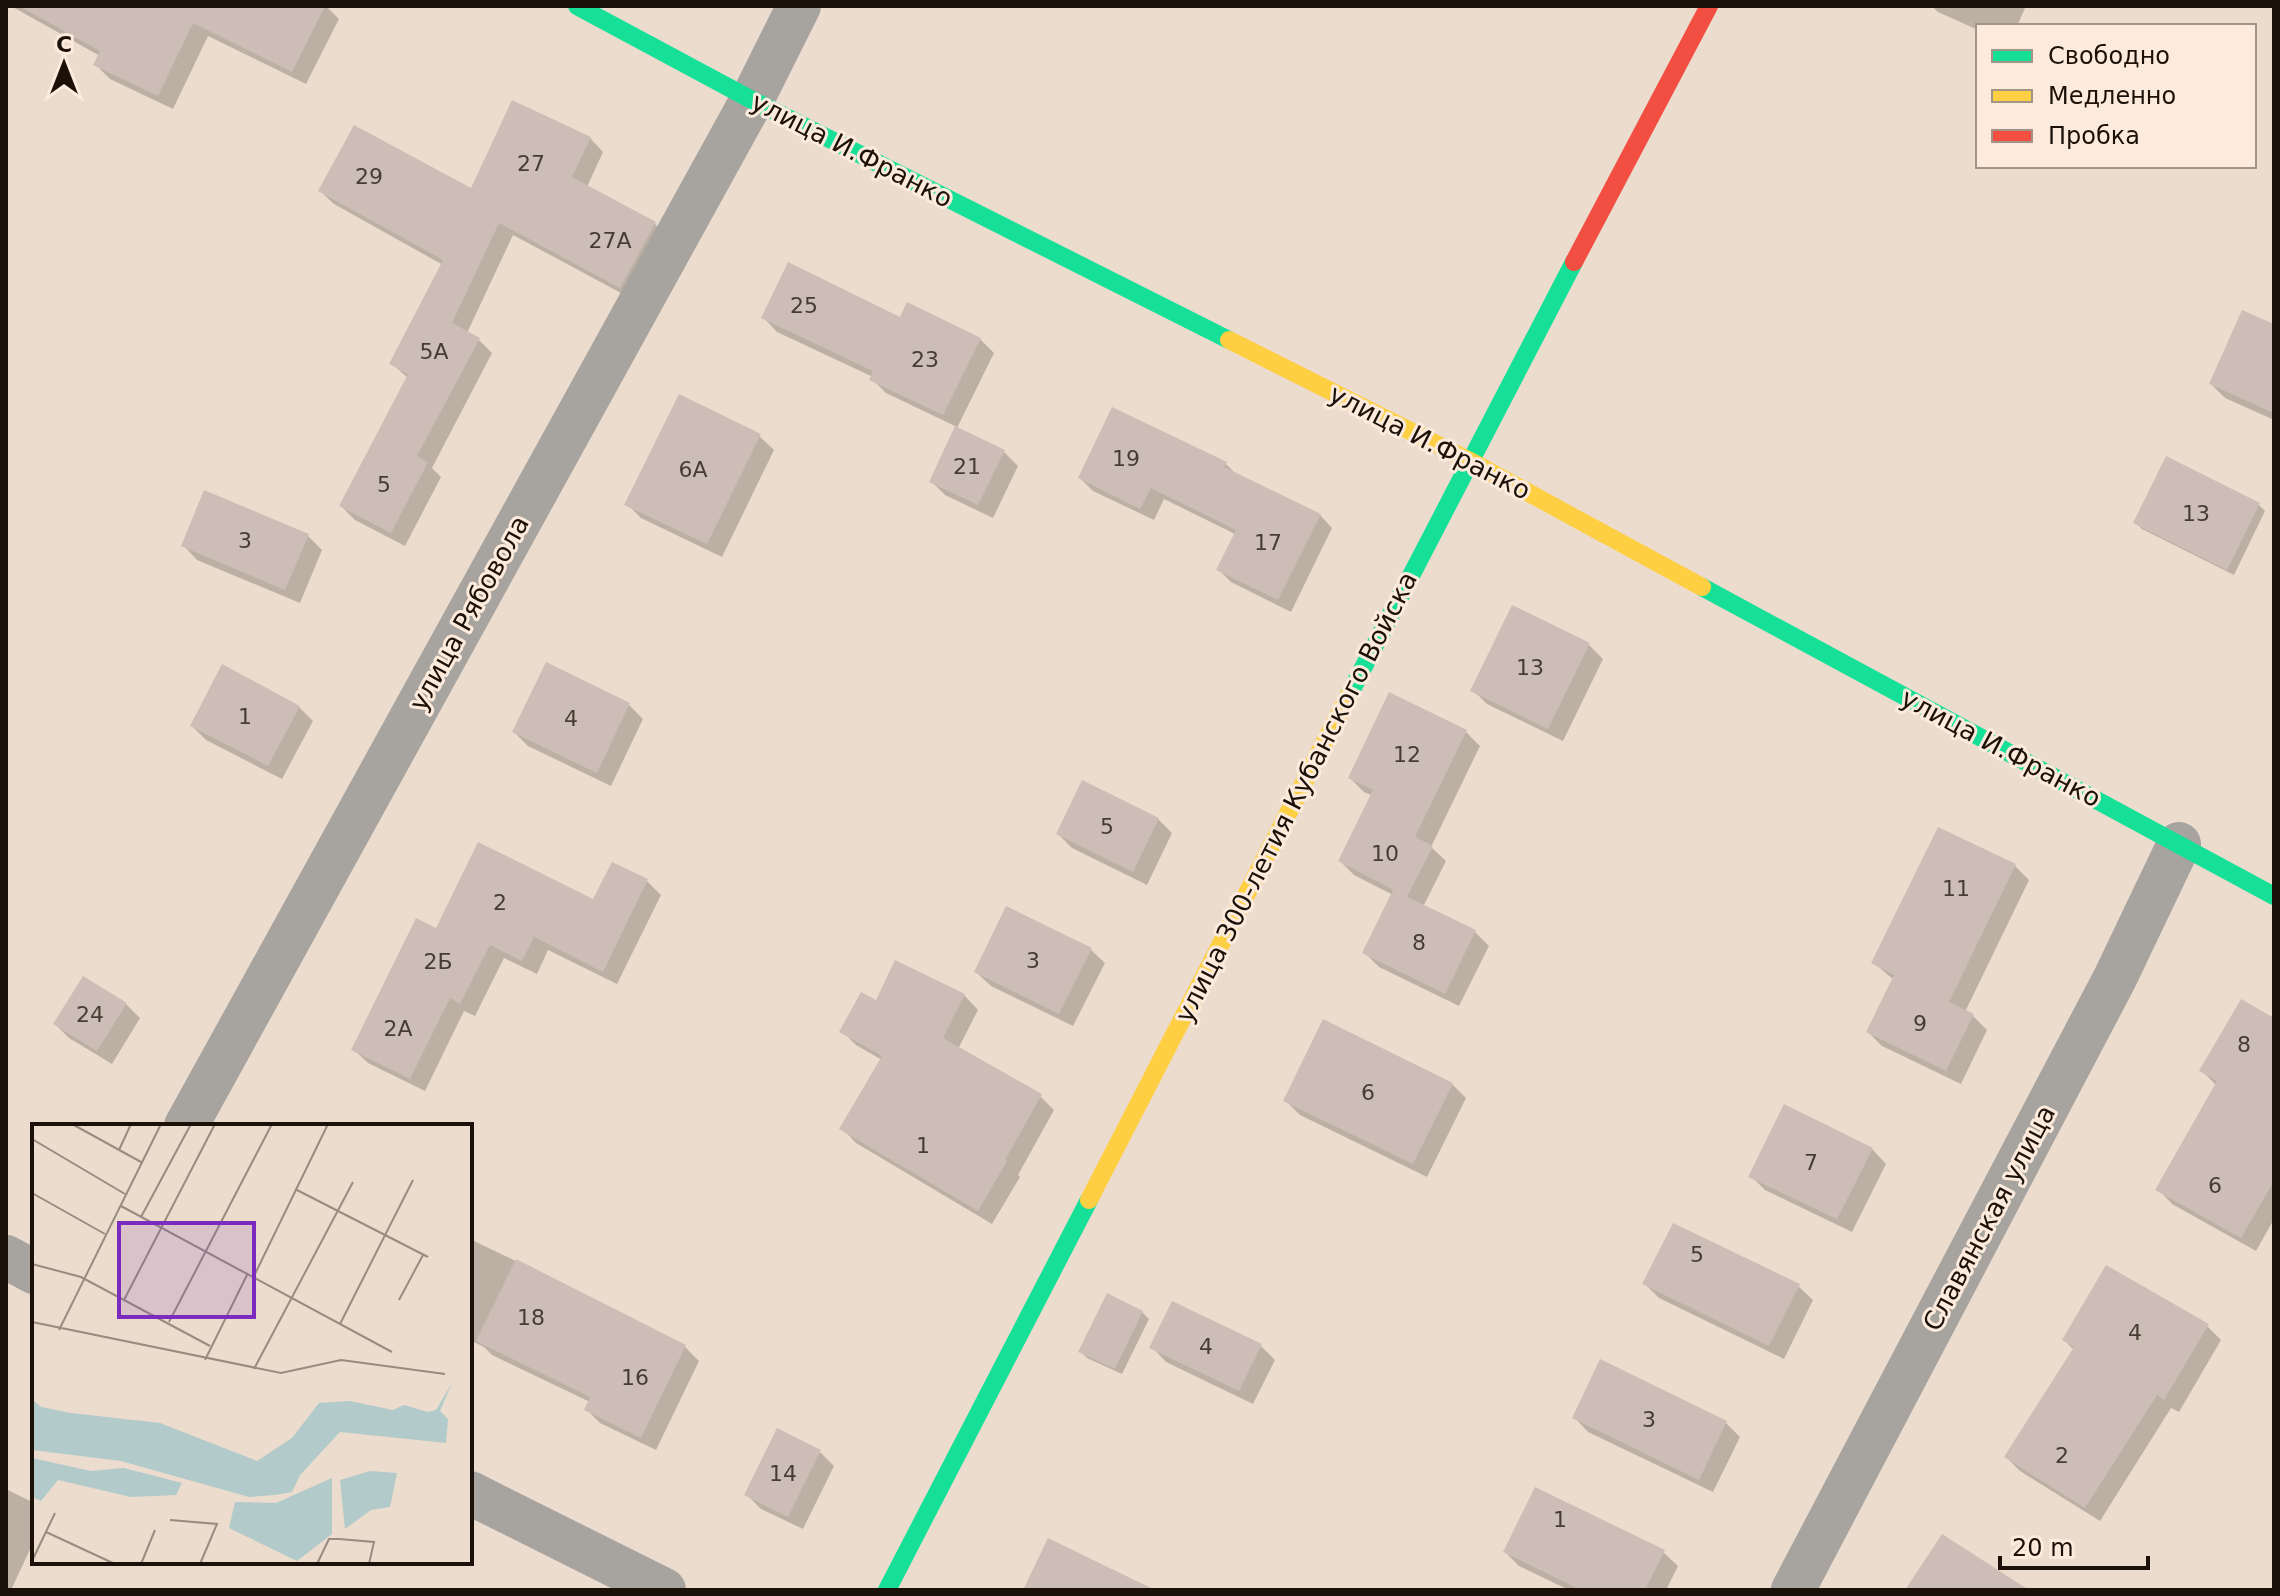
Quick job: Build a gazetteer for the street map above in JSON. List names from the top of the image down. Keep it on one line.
{"streets":{"street":["улица И.Франко","улица Рябовола","улица 300-летия Кубанского Войска","Славянская улица"]},"crossings":[["улица И.Франко","улица Рябовола"],["улица И.Франко","улица 300-летия Кубанского Войска"],["улица И.Франко","Славянская улица"]],"house_numbers":["27","29","27А","25","5А","23","19","21","6А","5","13","3","17","13","1","4","12","5","10","11","2","8","3","2Б","24","9","2А","8","6","1","7","6","5","18","4","4","16","3","2","14","1"],"legend":["Свободно","Медленно","Пробка"],"scale_bar":"20 m","north":"top"}
